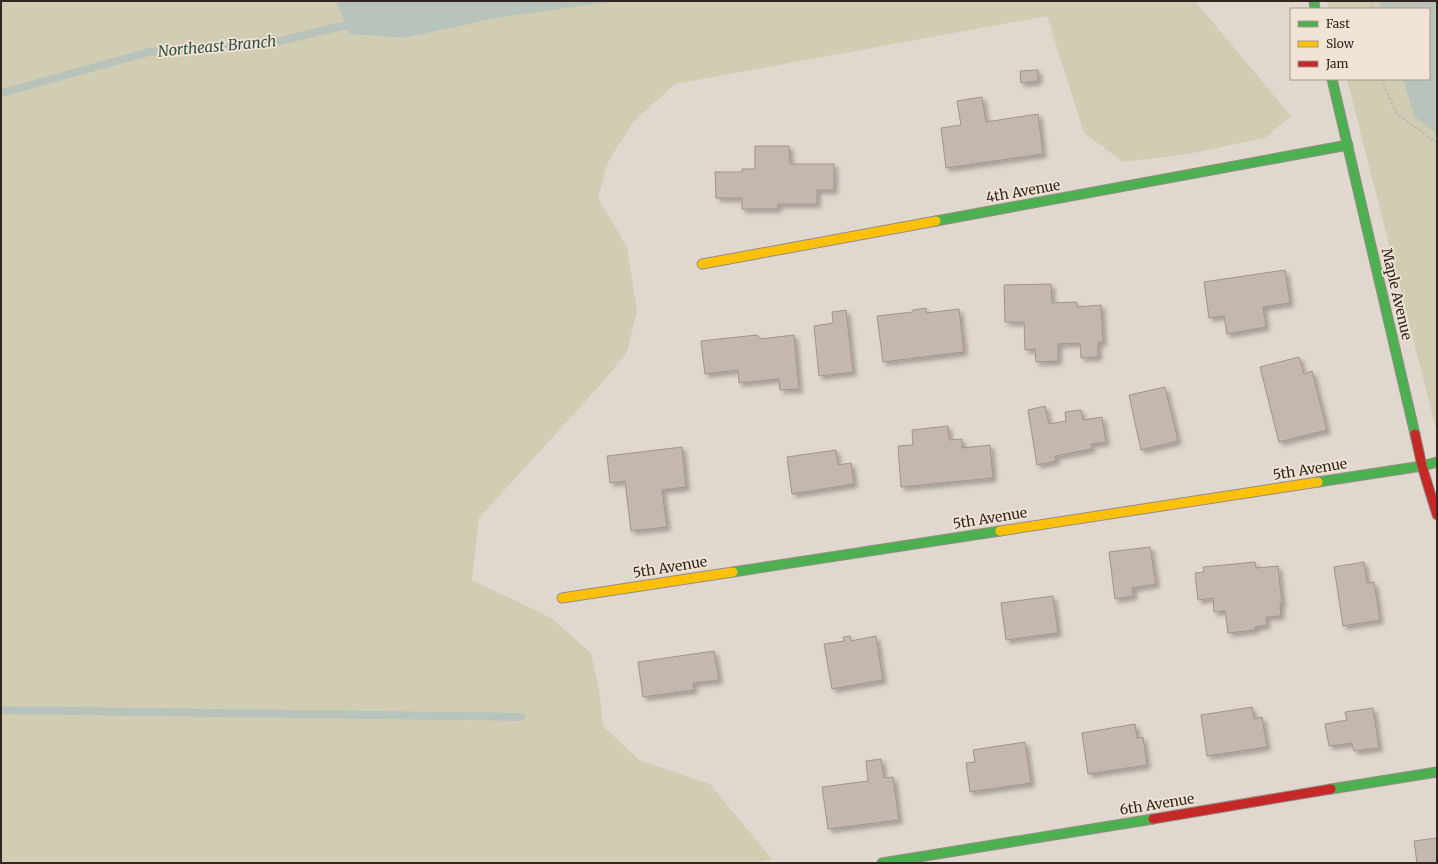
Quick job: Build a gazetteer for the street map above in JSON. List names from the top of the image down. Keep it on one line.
{"streets":{"street":["4th Avenue","Maple Avenue","5th Avenue","6th Avenue"]},"crossings":[["4th Avenue","Maple Avenue"],["Maple Avenue","5th Avenue"]],"water":["Northeast Branch"],"legend":["Fast","Slow","Jam"]}
